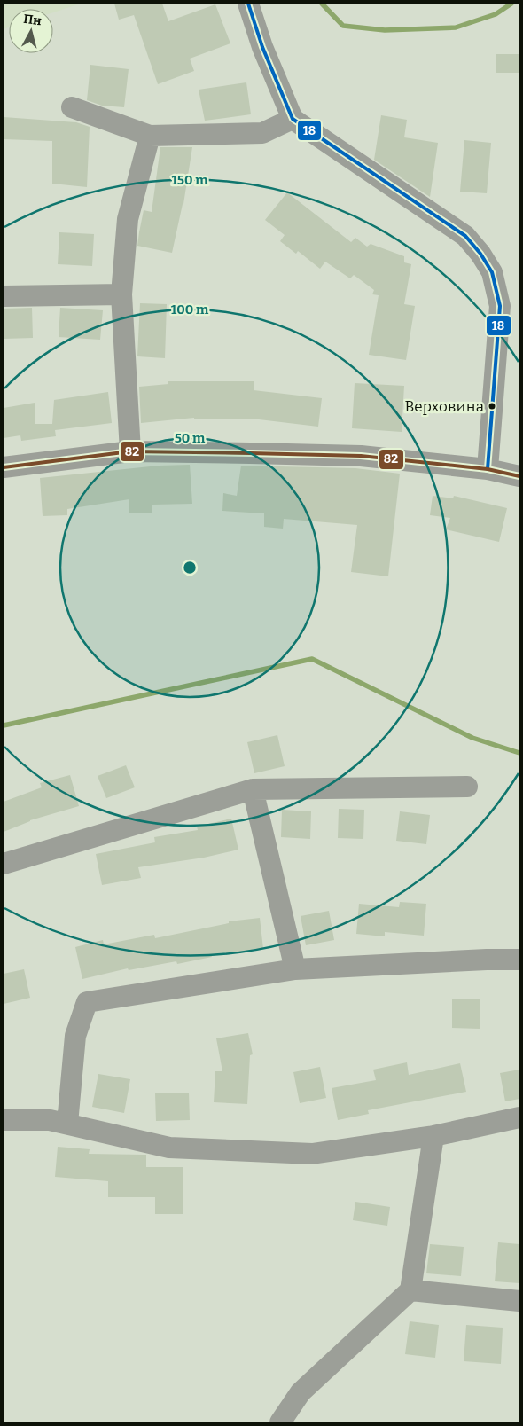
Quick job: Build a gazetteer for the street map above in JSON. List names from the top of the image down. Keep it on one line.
{"places":["Верховина"],"lines":["transit line 18","transit line 82"],"north":"top","rings":["150 m","100 m","50 m"]}
